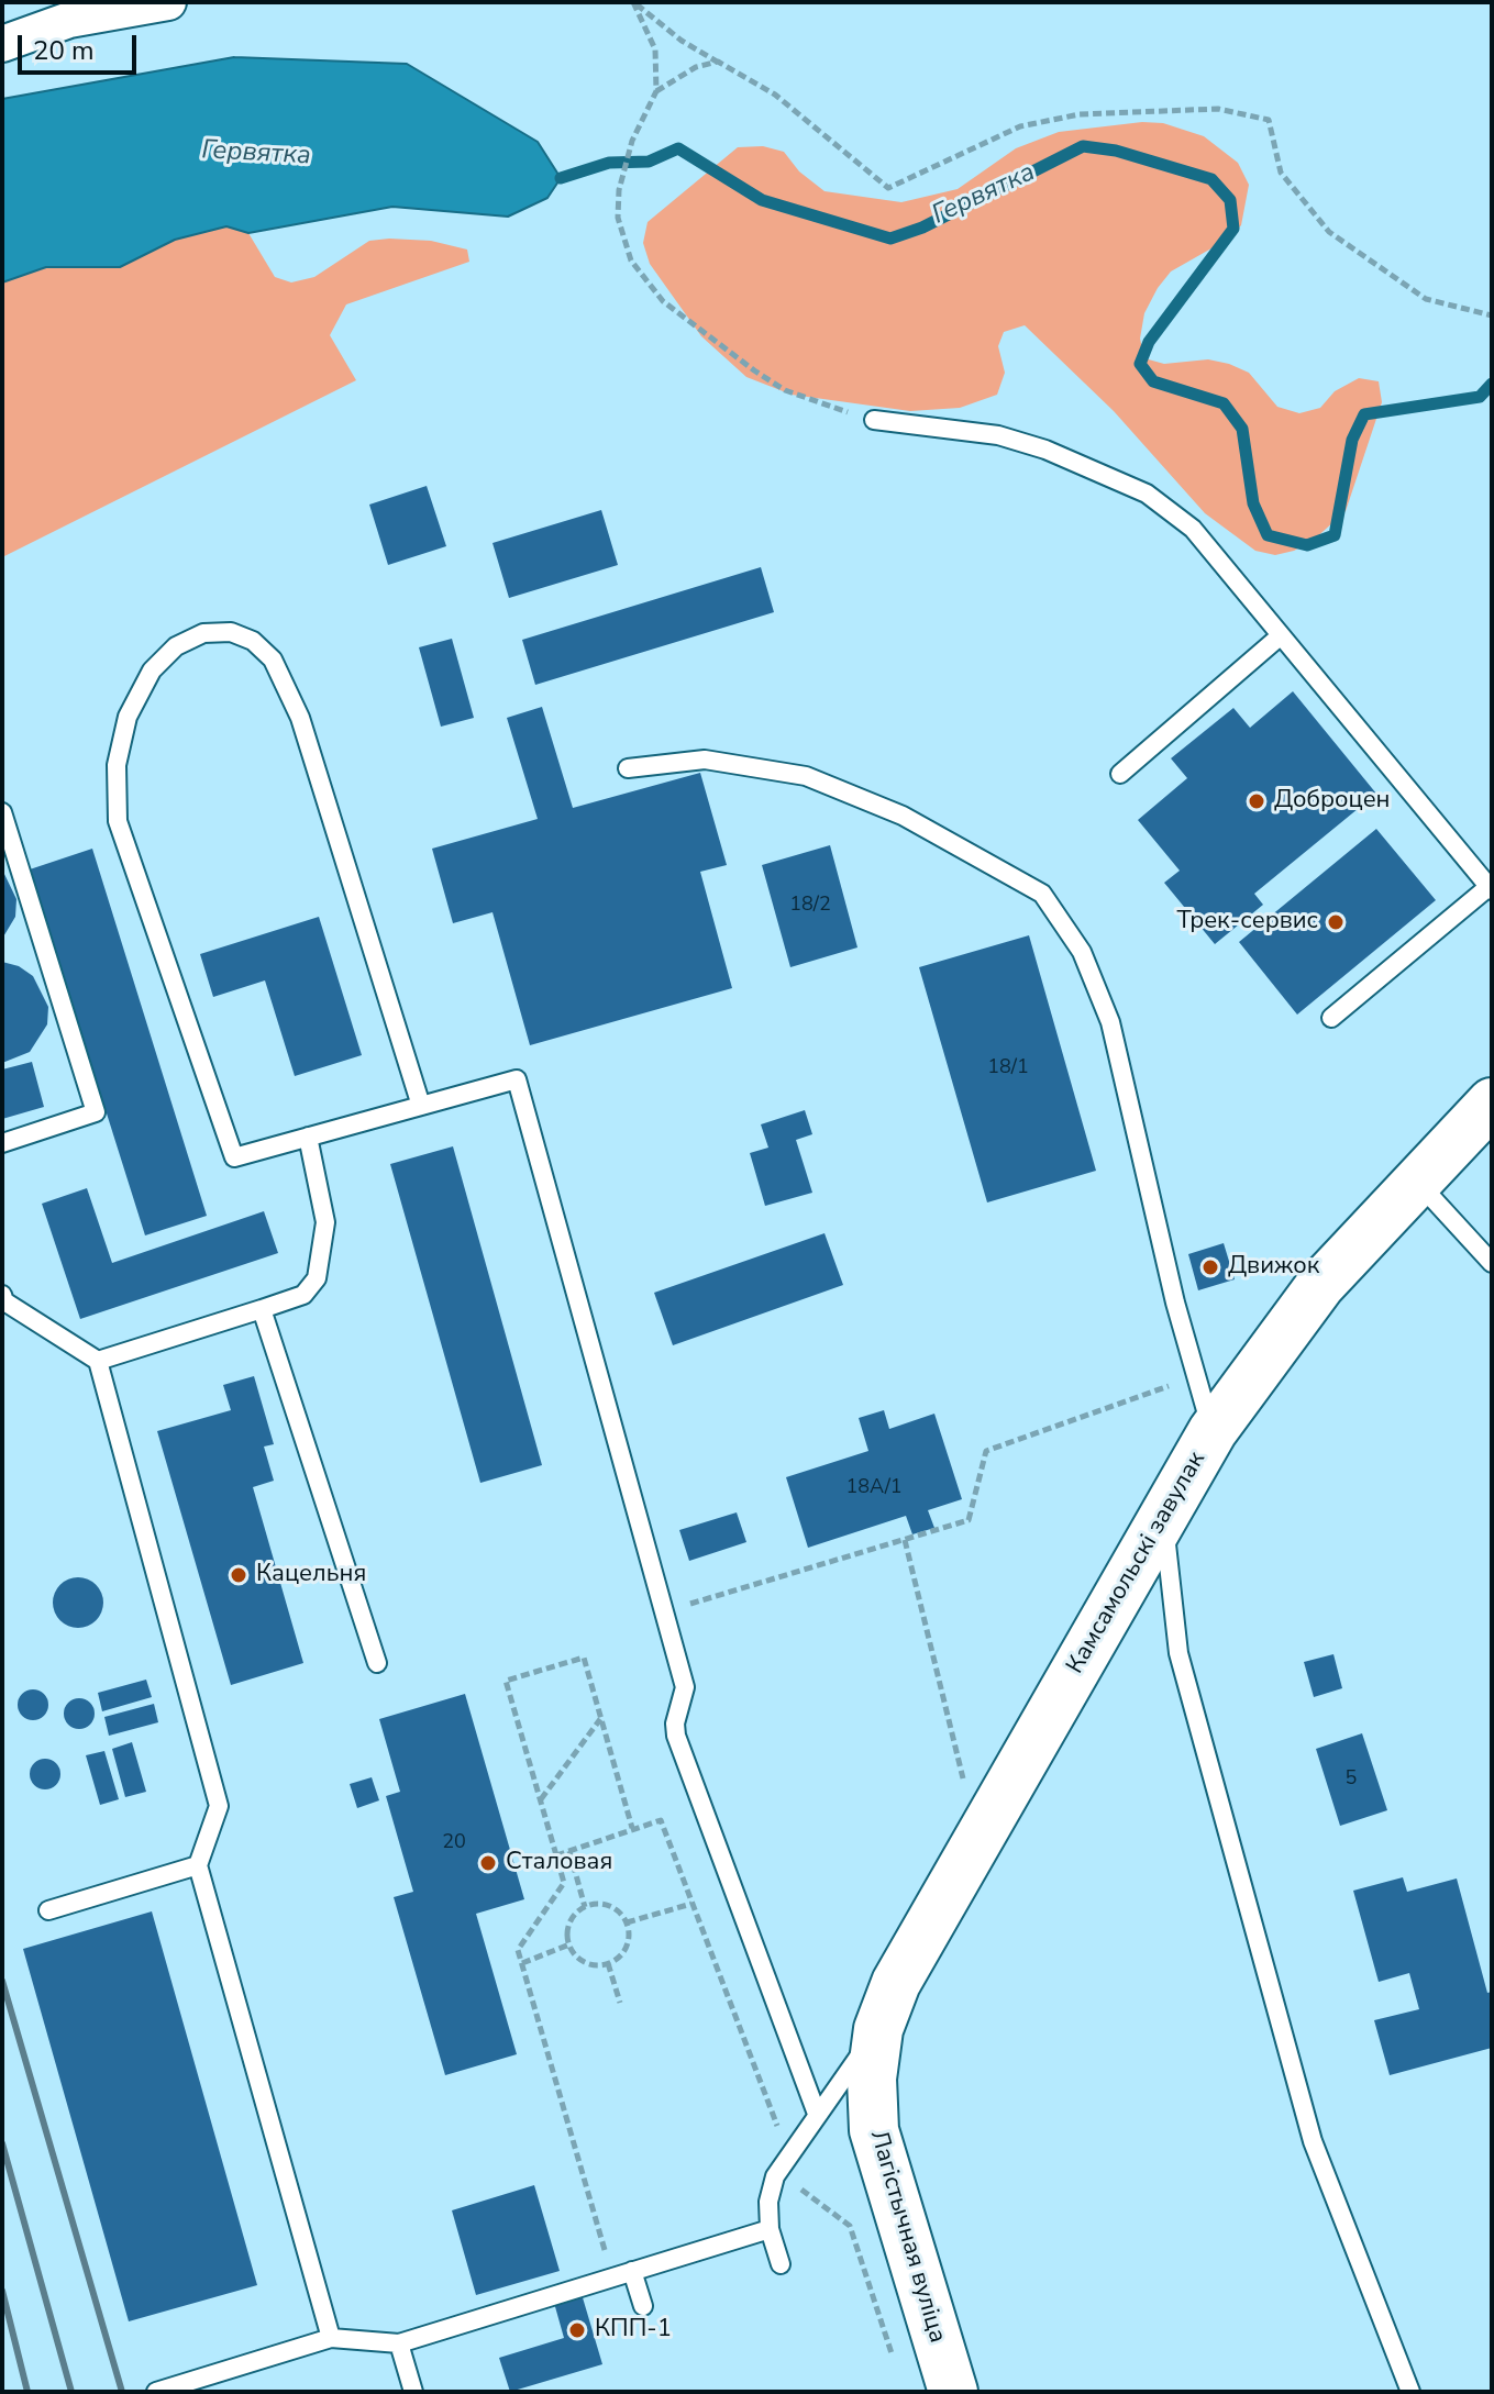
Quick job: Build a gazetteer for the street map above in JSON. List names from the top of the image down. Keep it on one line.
{"streets":{"street":["Камсамольскі завулак","Лагістычная вуліца"]},"crossings":[["Камсамольскі завулак","Лагістычная вуліца"]],"water":["Гервятка"],"places":["Доброцен","Трек-сервис","Движок","Кацельня","Сталовая","КПП-1"],"house_numbers":["18/2","18/1","18А/1","5","20"],"scale_bar":"20 m"}
